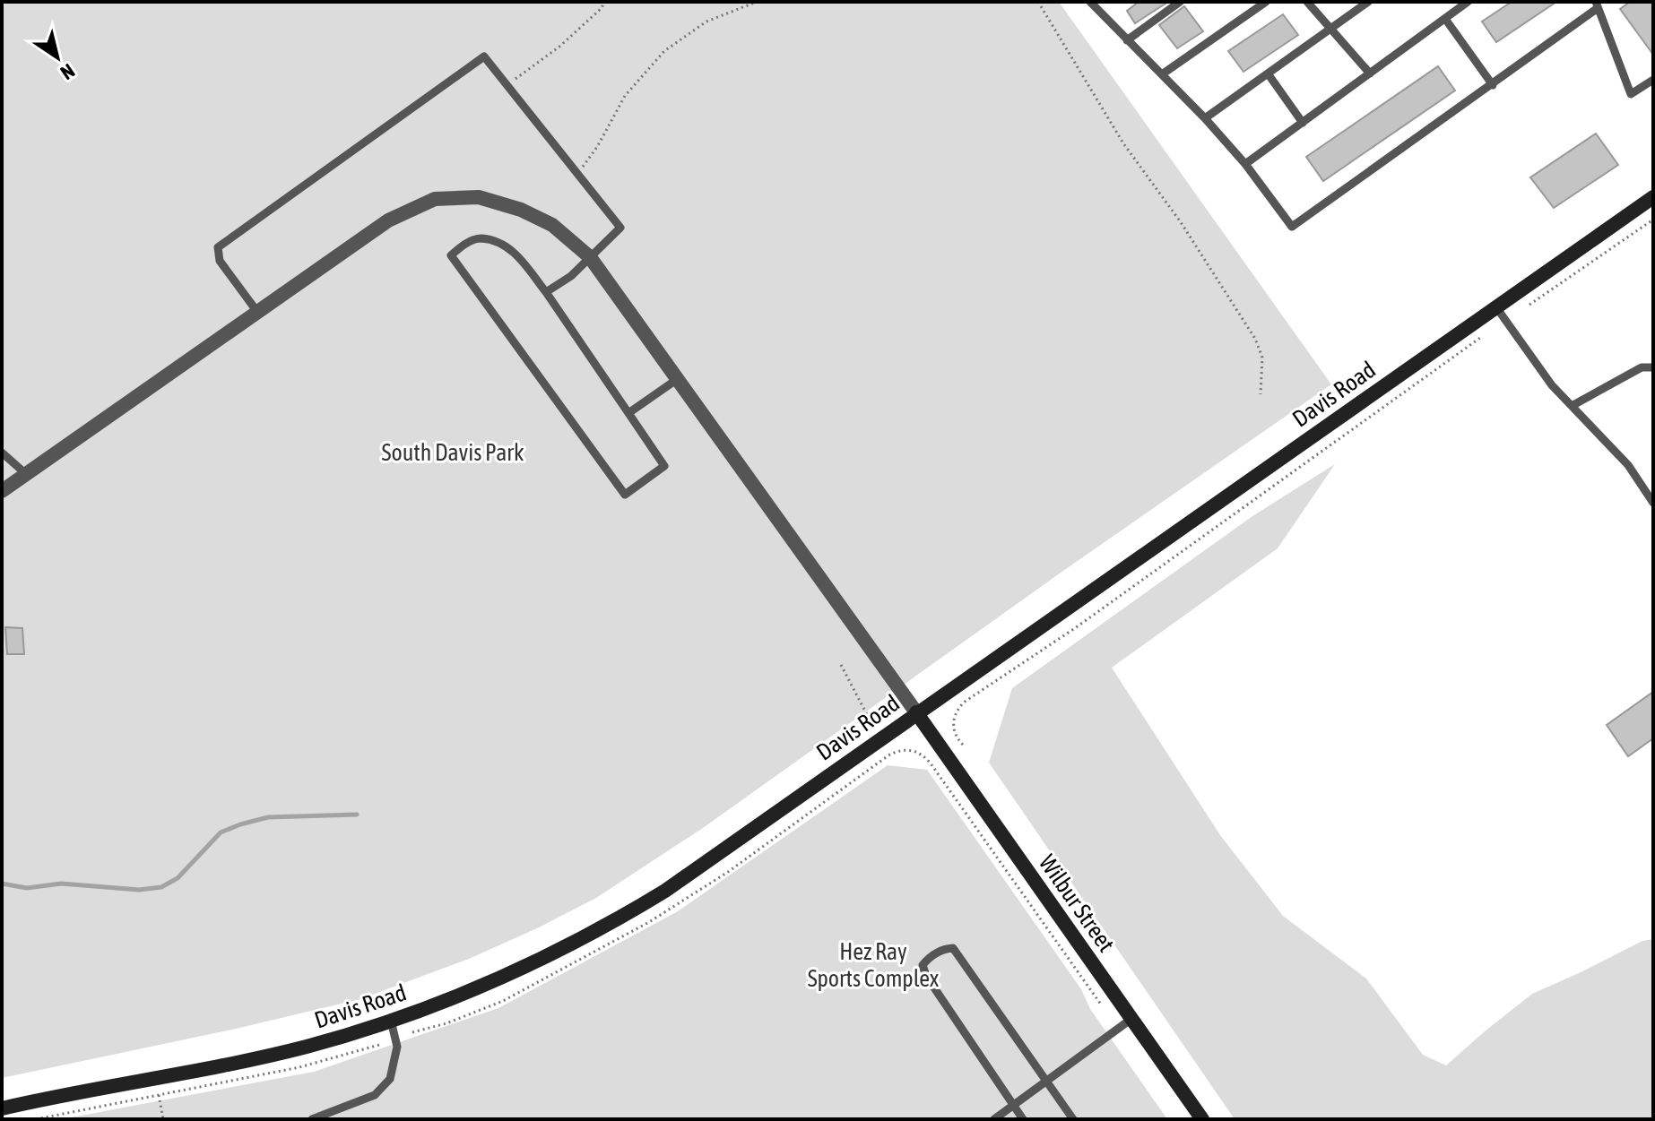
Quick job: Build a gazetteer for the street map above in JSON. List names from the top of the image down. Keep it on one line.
{"streets":{"street":["Davis Road","Wilbur Street"]},"crossings":[["Davis Road","Wilbur Street"]],"parks":["South Davis Park","Hez Ray Sports Complex"],"north":"bottom right"}
